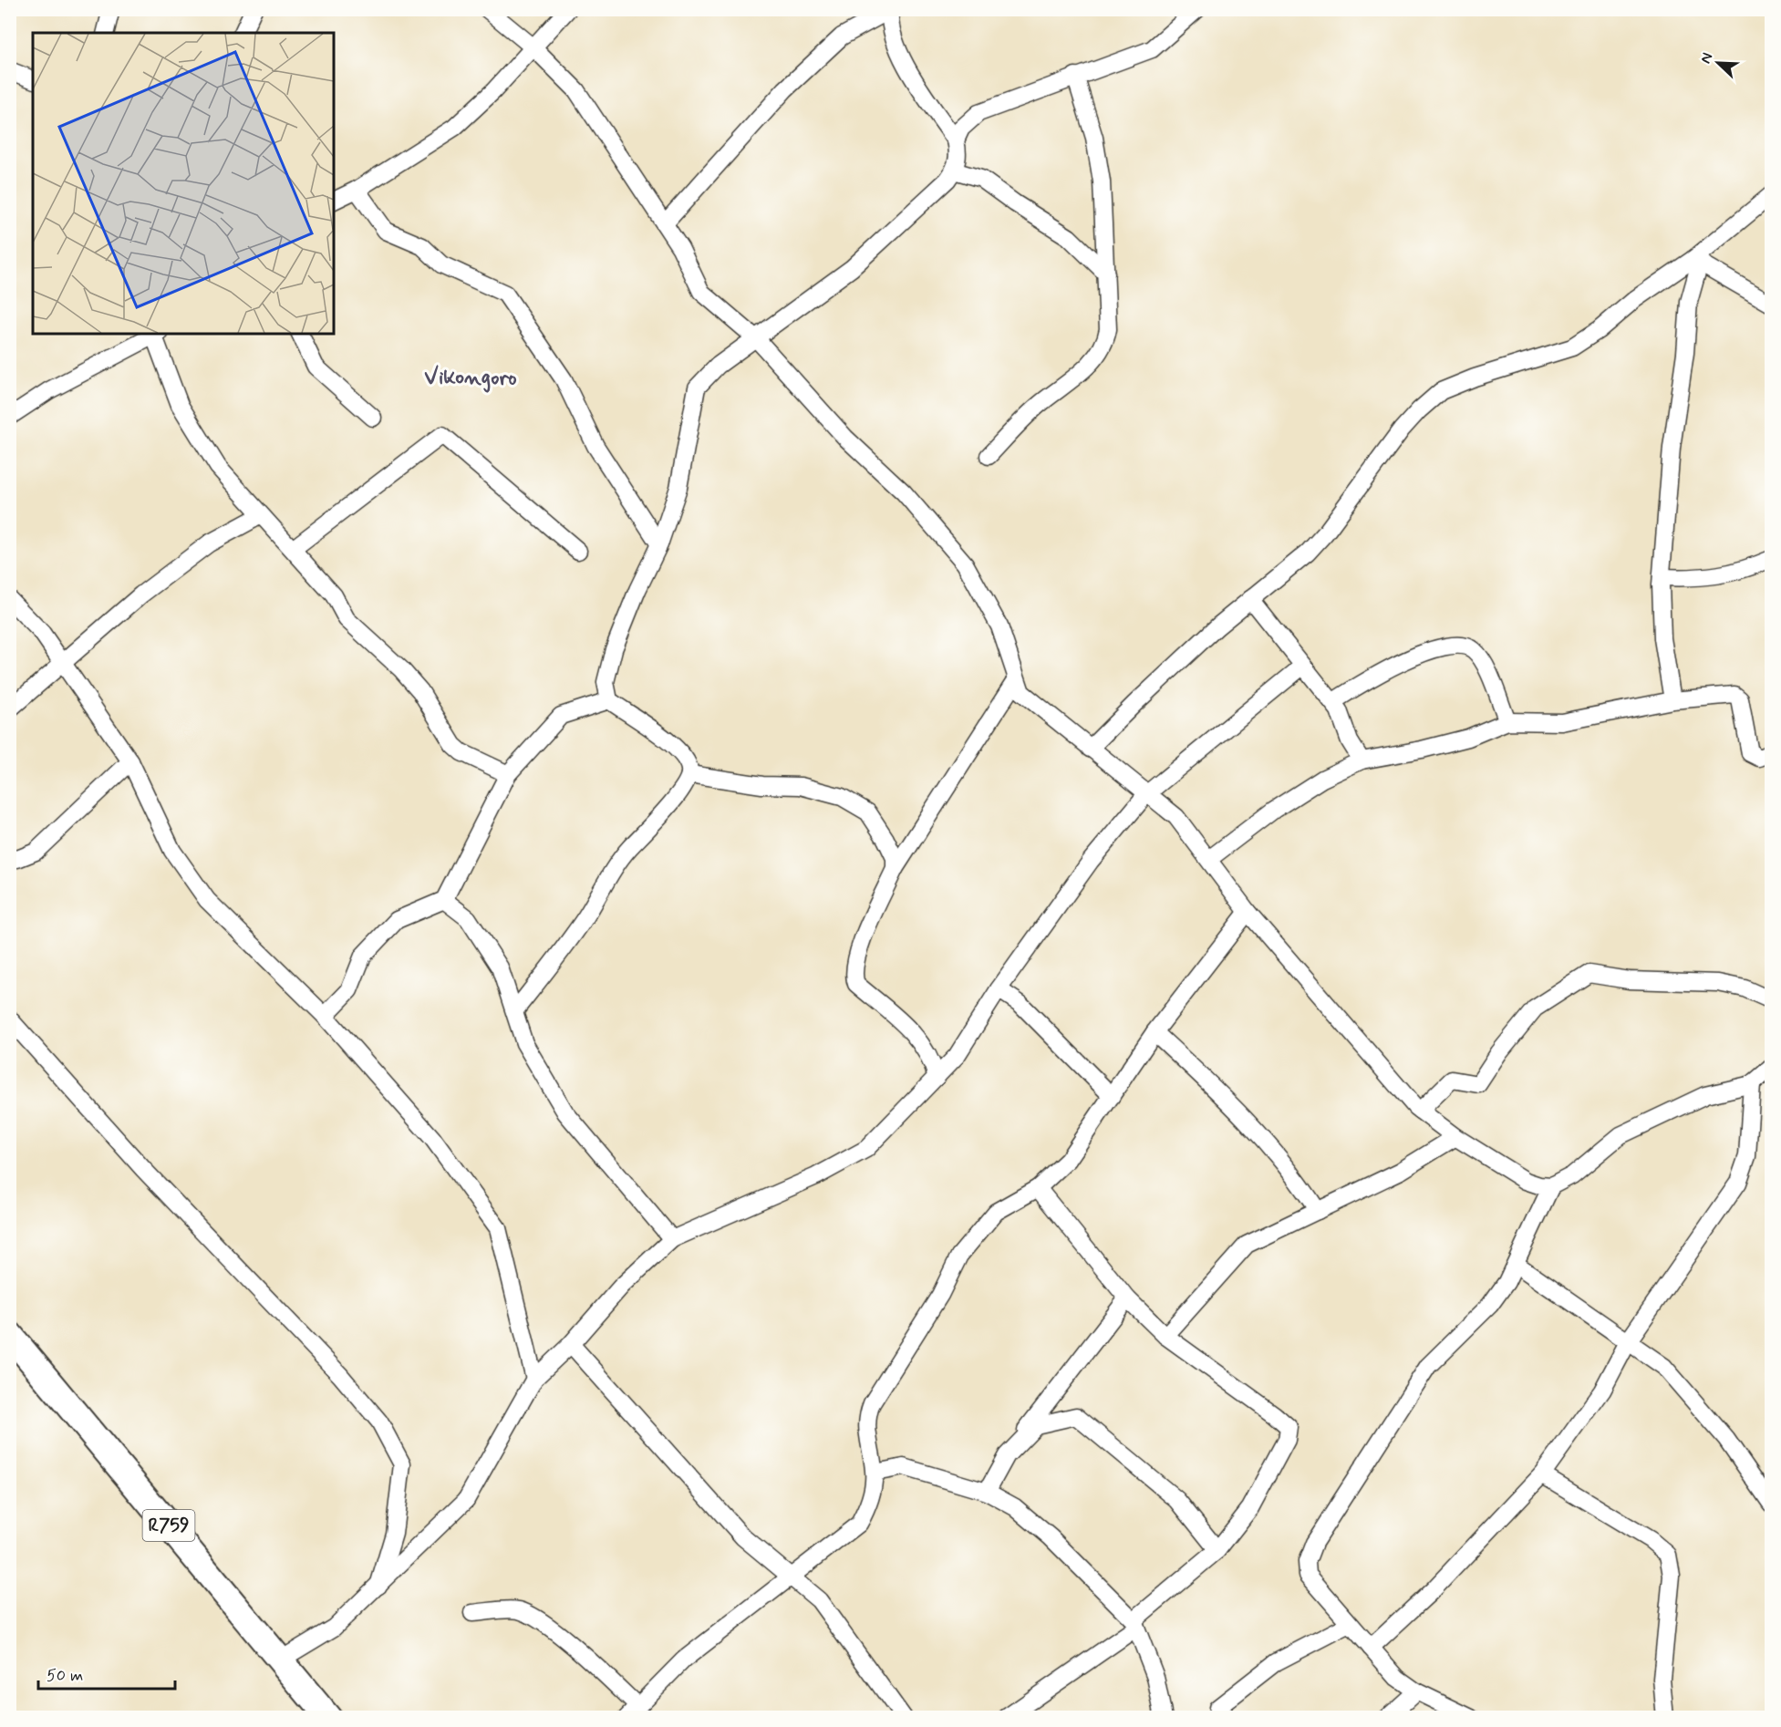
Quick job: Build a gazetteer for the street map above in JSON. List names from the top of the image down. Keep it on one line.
{"streets":{"main road":["R759"]},"districts":["Vikongoro"],"scale_bar":"50 m","north":"top left"}
